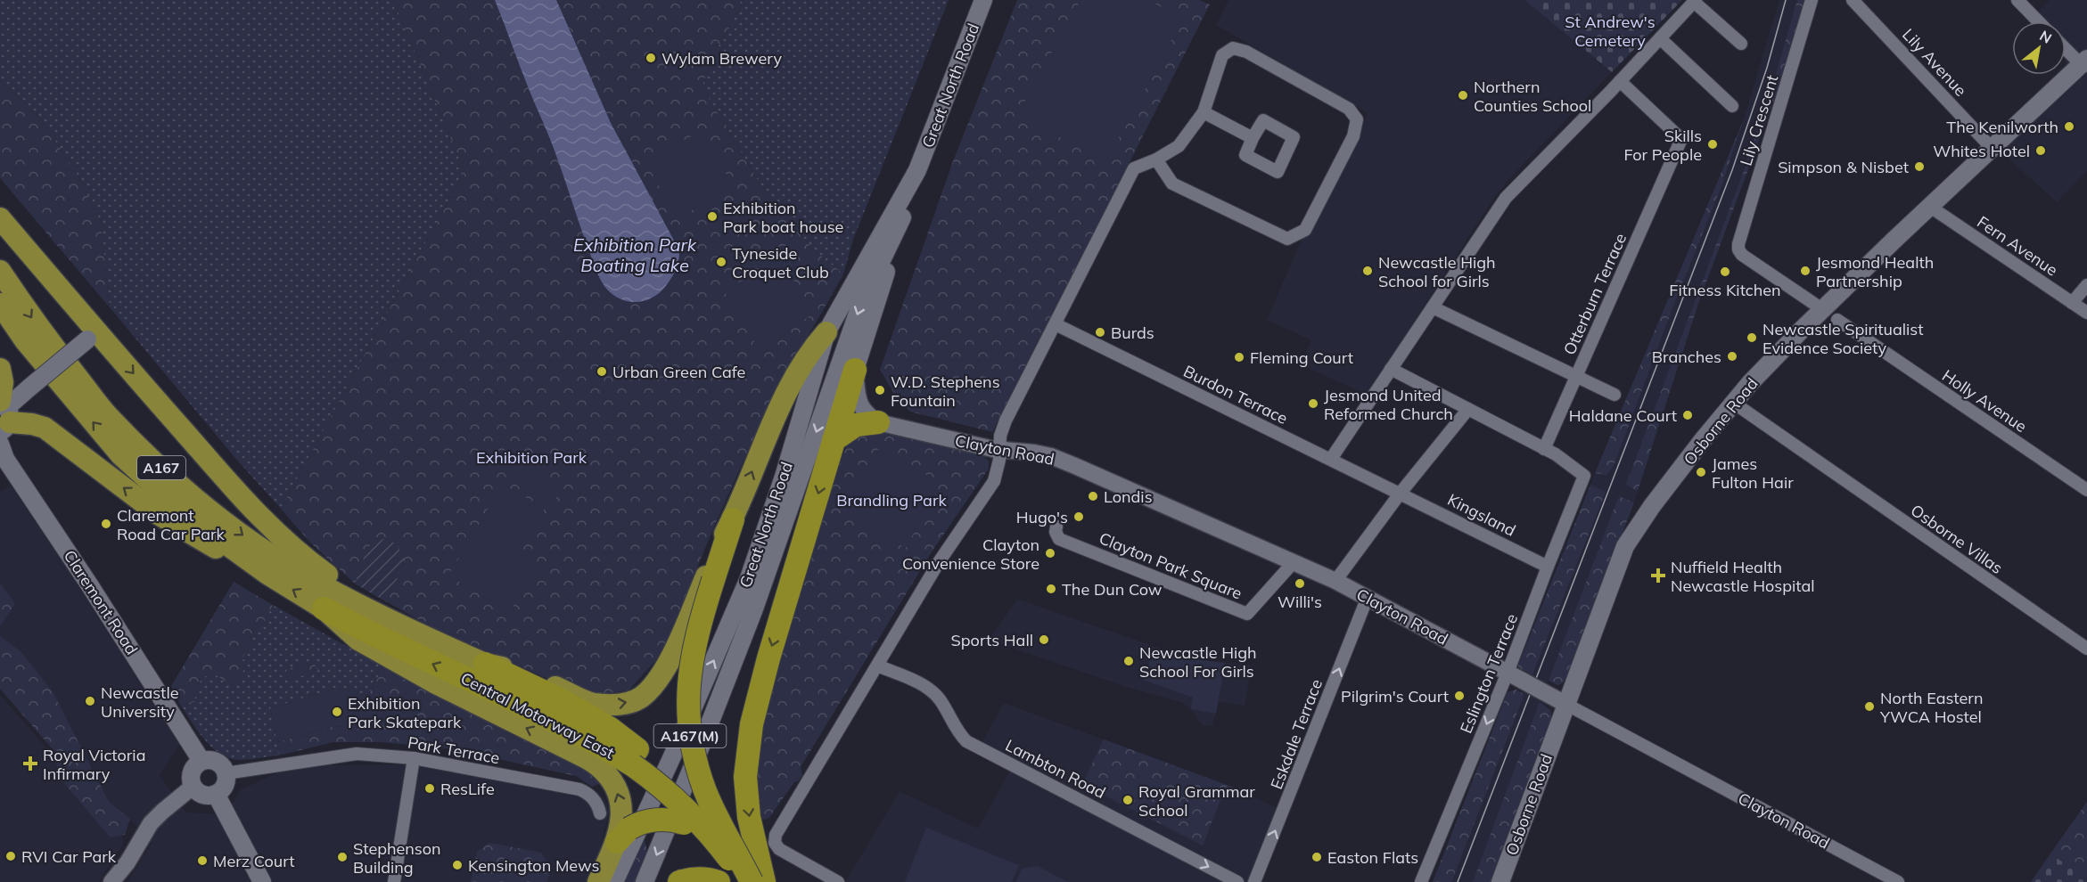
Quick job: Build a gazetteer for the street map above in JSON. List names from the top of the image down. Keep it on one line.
{"streets":{"highway":["A167","Central Motorway East","A167(M)"],"main road":["Great North Road","Osborne Road","Claremont Road"],"street":["Lily Avenue","Lily Crescent","Fern Avenue","Otterburn Terrace","Burdon Terrace","Holly Avenue","Clayton Road","Kingsland","Osborne Villas","Clayton Park Square","Eslington Terrace","Eskdale Terrace","Park Terrace","Lambton Road"]},"crossings":[["Lily Avenue","Osborne Road"],["Lily Crescent","Holly Avenue"],["Fern Avenue","Osborne Road"],["Otterburn Terrace","Eslington Terrace"],["Burdon Terrace","Kingsland"],["Holly Avenue","Osborne Road"],["Osborne Road","Clayton Road"],["Osborne Road","Osborne Villas"],["Clayton Road","Clayton Park Square"],["Clayton Road","Eslington Terrace"],["Clayton Road","Eskdale Terrace"],["A167","Central Motorway East"],["Kingsland","Eslington Terrace"],["Claremont Road","Park Terrace"],["Central Motorway East","A167(M)"]],"one_way":["Eslington Terrace","Eskdale Terrace","Lambton Road"],"water":["Exhibition Park Boating Lake"],"parks":["St Andrew's Cemetery","Exhibition Park","Brandling Park"],"places":{"other":["Wylam Brewery","Northern Counties School","The Kenilworth","Skills For People","Whites Hotel","Simpson & Nisbet","Exhibition Park boat house","Tyneside Croquet Club","Newcastle High School for Girls","Jesmond Health Partnership","Fitness Kitchen","Burds","Newcastle Spiritualist Evidence Society","Branches","Fleming Court","Urban Green Cafe","W.D. Stephens Fountain","Jesmond United Reformed Church","Haldane Court","James Fulton Hair","Londis","Hugo's","Claremont Road Car Park","Clayton Convenience Store","Willi's","The Dun Cow","Sports Hall","Newcastle High School For Girls","Pilgrim's Court","Newcastle University","North Eastern YWCA Hostel","Exhibition Park Skatepark","ResLife","Royal Grammar School","RVI Car Park","Stephenson Building","Easton Flats","Merz Court","Kensington Mews"],"health":["Nuffield Health Newcastle Hospital","Royal Victoria Infirmary"]},"north":"top right"}
